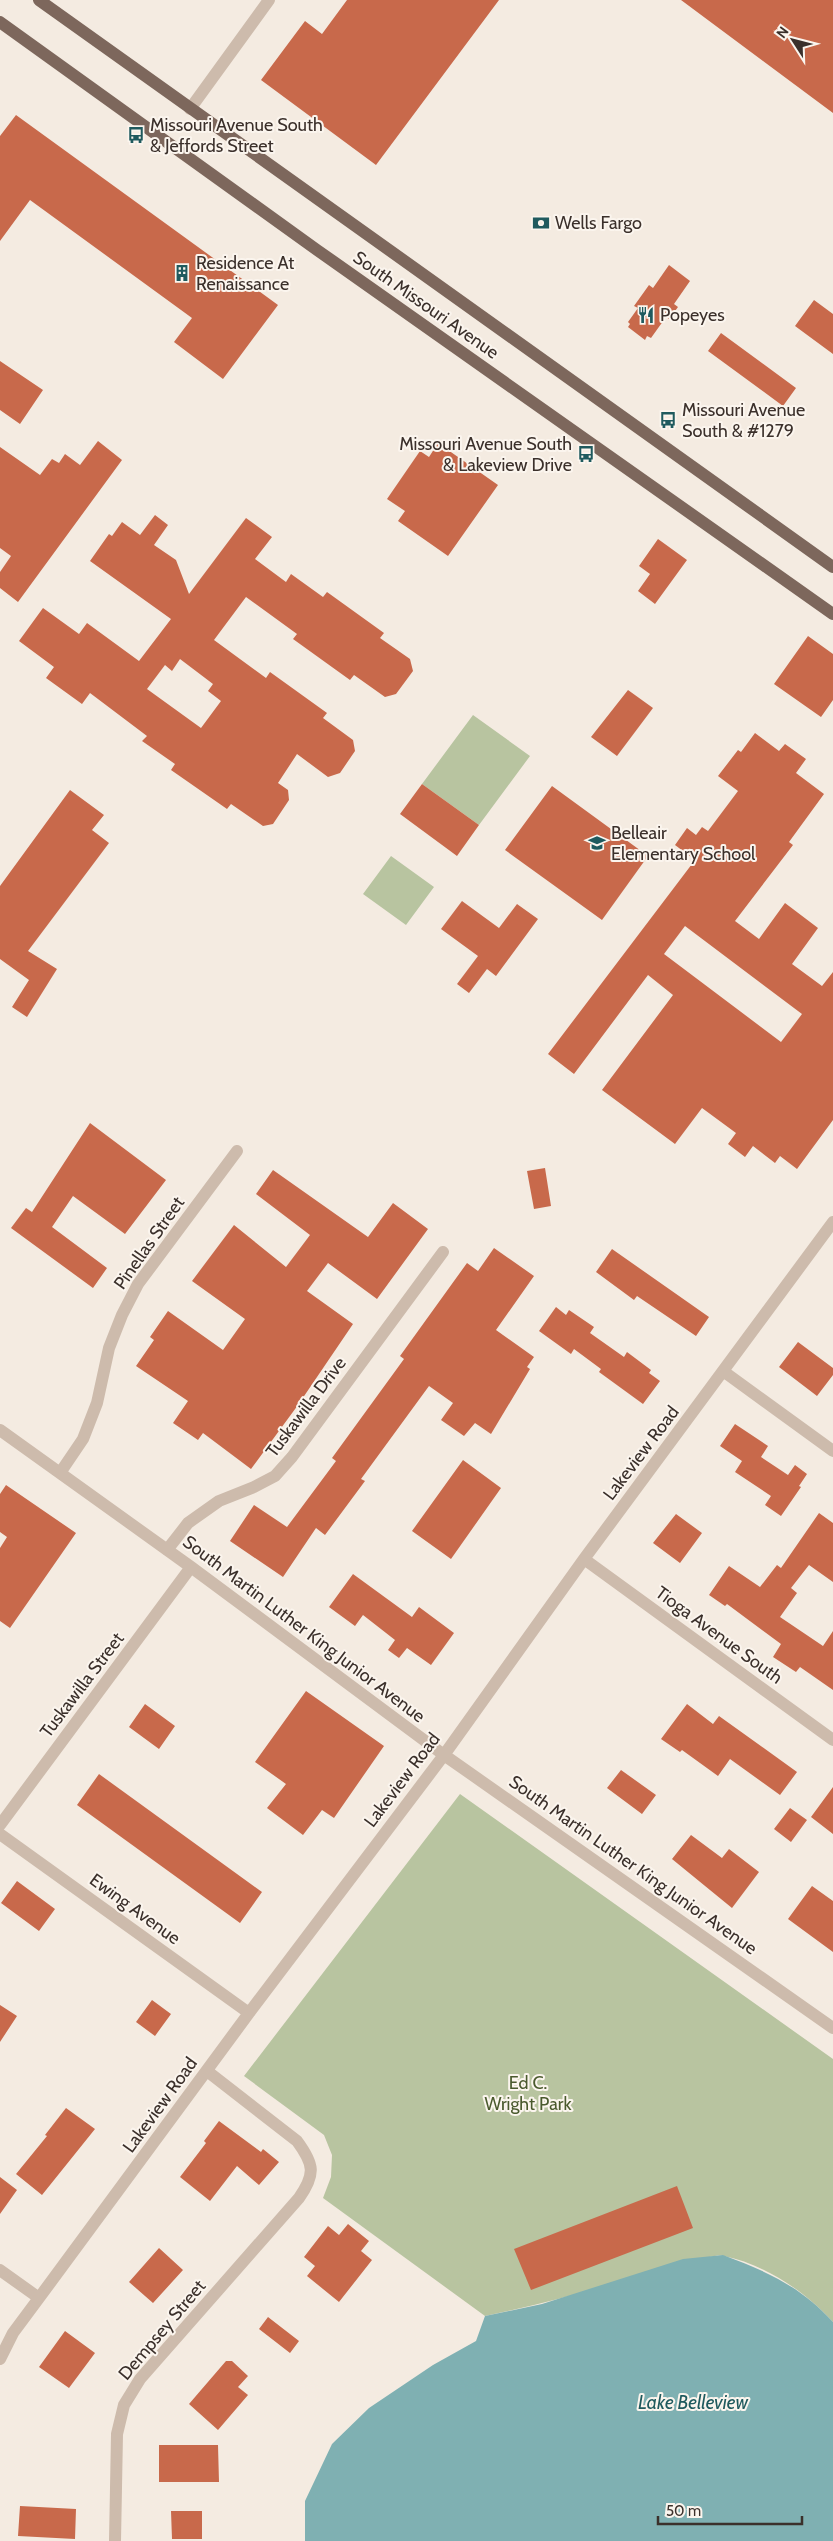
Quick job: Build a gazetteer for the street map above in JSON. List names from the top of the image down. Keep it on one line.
{"streets":{"main road":["South Missouri Avenue"],"street":["Pinellas Street","Tuskawilla Drive","Lakeview Road","South Martin Luther King Junior Avenue","Tioga Avenue South","Tuskawilla Street","Ewing Avenue","Dempsey Street"]},"crossings":[["Pinellas Street","South Martin Luther King Junior Avenue"],["Tuskawilla Drive","South Martin Luther King Junior Avenue"],["Lakeview Road","South Martin Luther King Junior Avenue"],["Lakeview Road","Tioga Avenue South"],["Lakeview Road","Ewing Avenue"],["Lakeview Road","Dempsey Street"],["South Martin Luther King Junior Avenue","Tuskawilla Street"]],"water":["Lake Belleview"],"parks":["Ed C. Wright Park"],"places":{"bus stop":["Missouri Avenue South & Jeffords Street","Missouri Avenue South & #1279","Missouri Avenue South & Lakeview Drive"],"bank":["Wells Fargo"],"building":["Residence At Renaissance"],"restaurant":["Popeyes"],"school or university":["Belleair Elementary School"]},"scale_bar":"50 m","north":"top left"}
